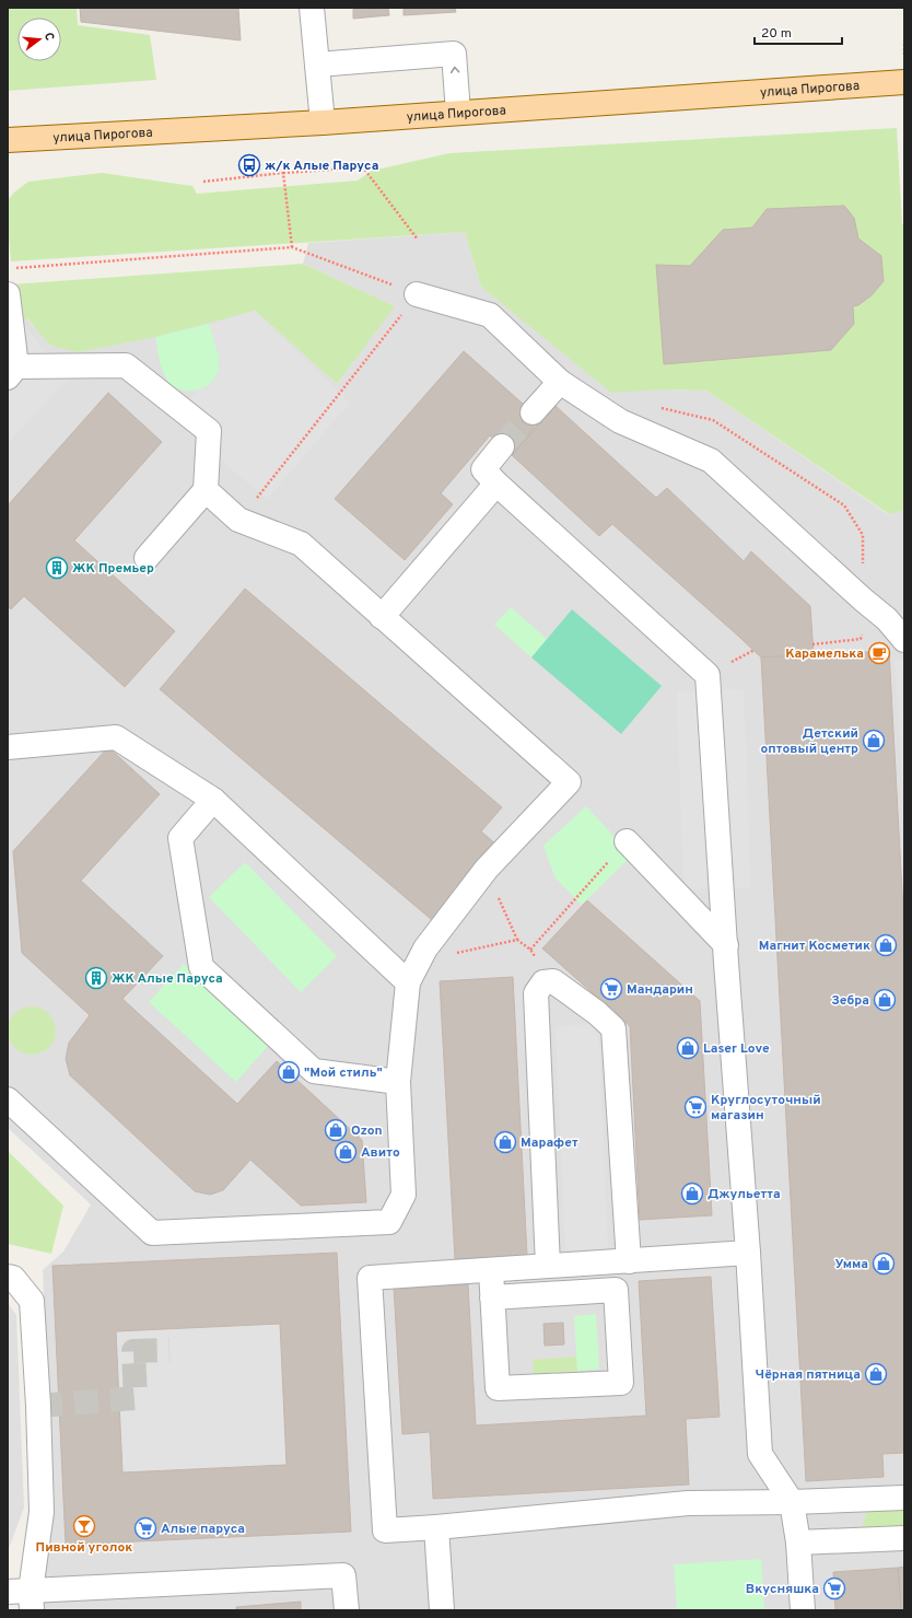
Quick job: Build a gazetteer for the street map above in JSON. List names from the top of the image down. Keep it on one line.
{"streets":{"main road":["улица Пирогова"]},"places":{"bus stop":["ж/к Алые Паруса"],"building":["ЖК Премьер","ЖК Алые Паруса"],"cafe":["Карамелька"],"shop":["Детский оптовый центр","Магнит Косметик","Зебра","Laser Love","\"Мой стиль\"","Ozon","Марафет","Авито","Джульетта","Умма","Чёрная пятница"],"supermarket":["Мандарин","Круглосуточный магазин","Алые паруса","Вкусняшка"],"bar":["Пивной уголок"]},"scale_bar":"20 m","north":"right"}
